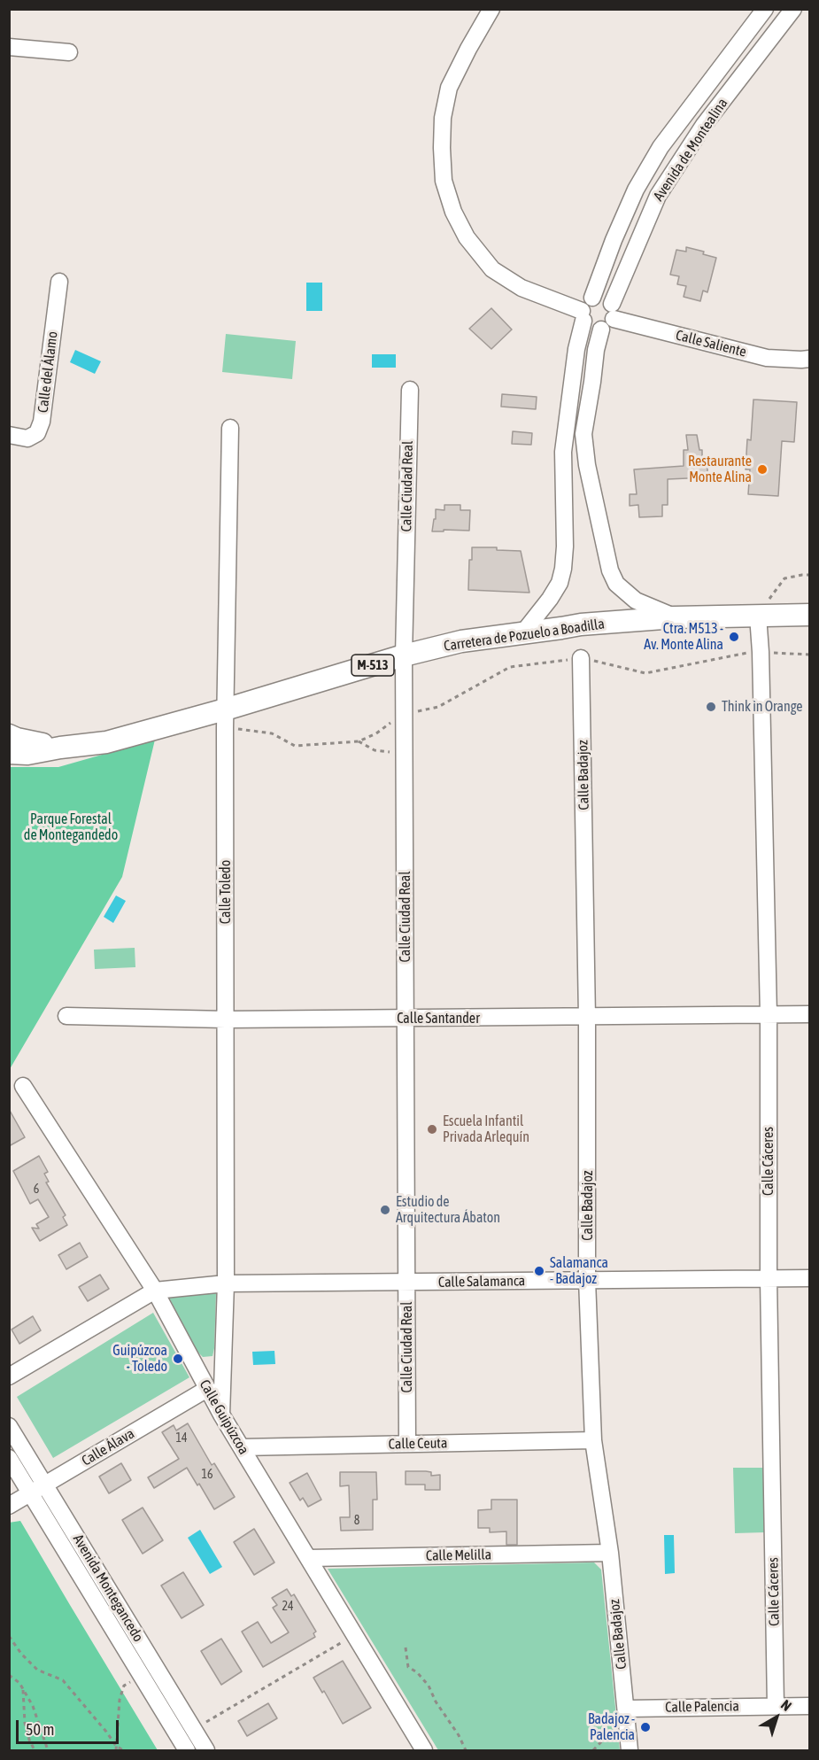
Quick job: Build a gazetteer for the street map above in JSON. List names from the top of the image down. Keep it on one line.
{"streets":{"main road":["Carretera de Pozuelo a Boadilla","M-513"],"street":["Avenida de Montealina","Calle Saliente","Calle del Álamo","Calle Ciudad Real","Calle Badajoz","Calle Toledo","Calle Santander","Calle Cáceres","Calle Salamanca","Calle Guipúzcoa","Calle Ceuta","Calle Álava","Calle Melilla","Avenida Montegancedo","Calle Palencia"]},"crossings":[["Avenida de Montealina","Calle Saliente"],["Avenida de Montealina","Carretera de Pozuelo a Boadilla"],["Calle Ciudad Real","Carretera de Pozuelo a Boadilla"],["Calle Ciudad Real","Calle Santander"],["Calle Ciudad Real","Calle Salamanca"],["Calle Ciudad Real","Calle Ceuta"],["Carretera de Pozuelo a Boadilla","Calle Toledo"],["Carretera de Pozuelo a Boadilla","Calle Cáceres"],["Calle Badajoz","Calle Santander"],["Calle Badajoz","Calle Salamanca"],["Calle Badajoz","Calle Ceuta"],["Calle Badajoz","Calle Melilla"],["Calle Badajoz","Calle Palencia"],["Calle Toledo","Calle Santander"],["Calle Toledo","Calle Salamanca"],["Calle Toledo","Calle Guipúzcoa"],["Calle Santander","Calle Cáceres"],["Calle Cáceres","Calle Salamanca"],["Calle Cáceres","Calle Palencia"],["Calle Salamanca","Calle Guipúzcoa"],["Calle Guipúzcoa","Calle Ceuta"],["Calle Guipúzcoa","Calle Álava"],["Calle Guipúzcoa","Calle Melilla"],["Calle Álava","Avenida Montegancedo"]],"parks":["Parque Forestal de Montegandedo"],"places":["Restaurante Monte Alina","Ctra. M513 - Av. Monte Alina","Think in Orange","Escuela Infantil Privada Arlequín","Estudio de Arquitectura Ábaton","Salamanca - Badajoz","Guipúzcoa - Toledo","Badajoz - Palencia"],"house_numbers":["6","14","16","8","24"],"scale_bar":"50 m","north":"top right"}
